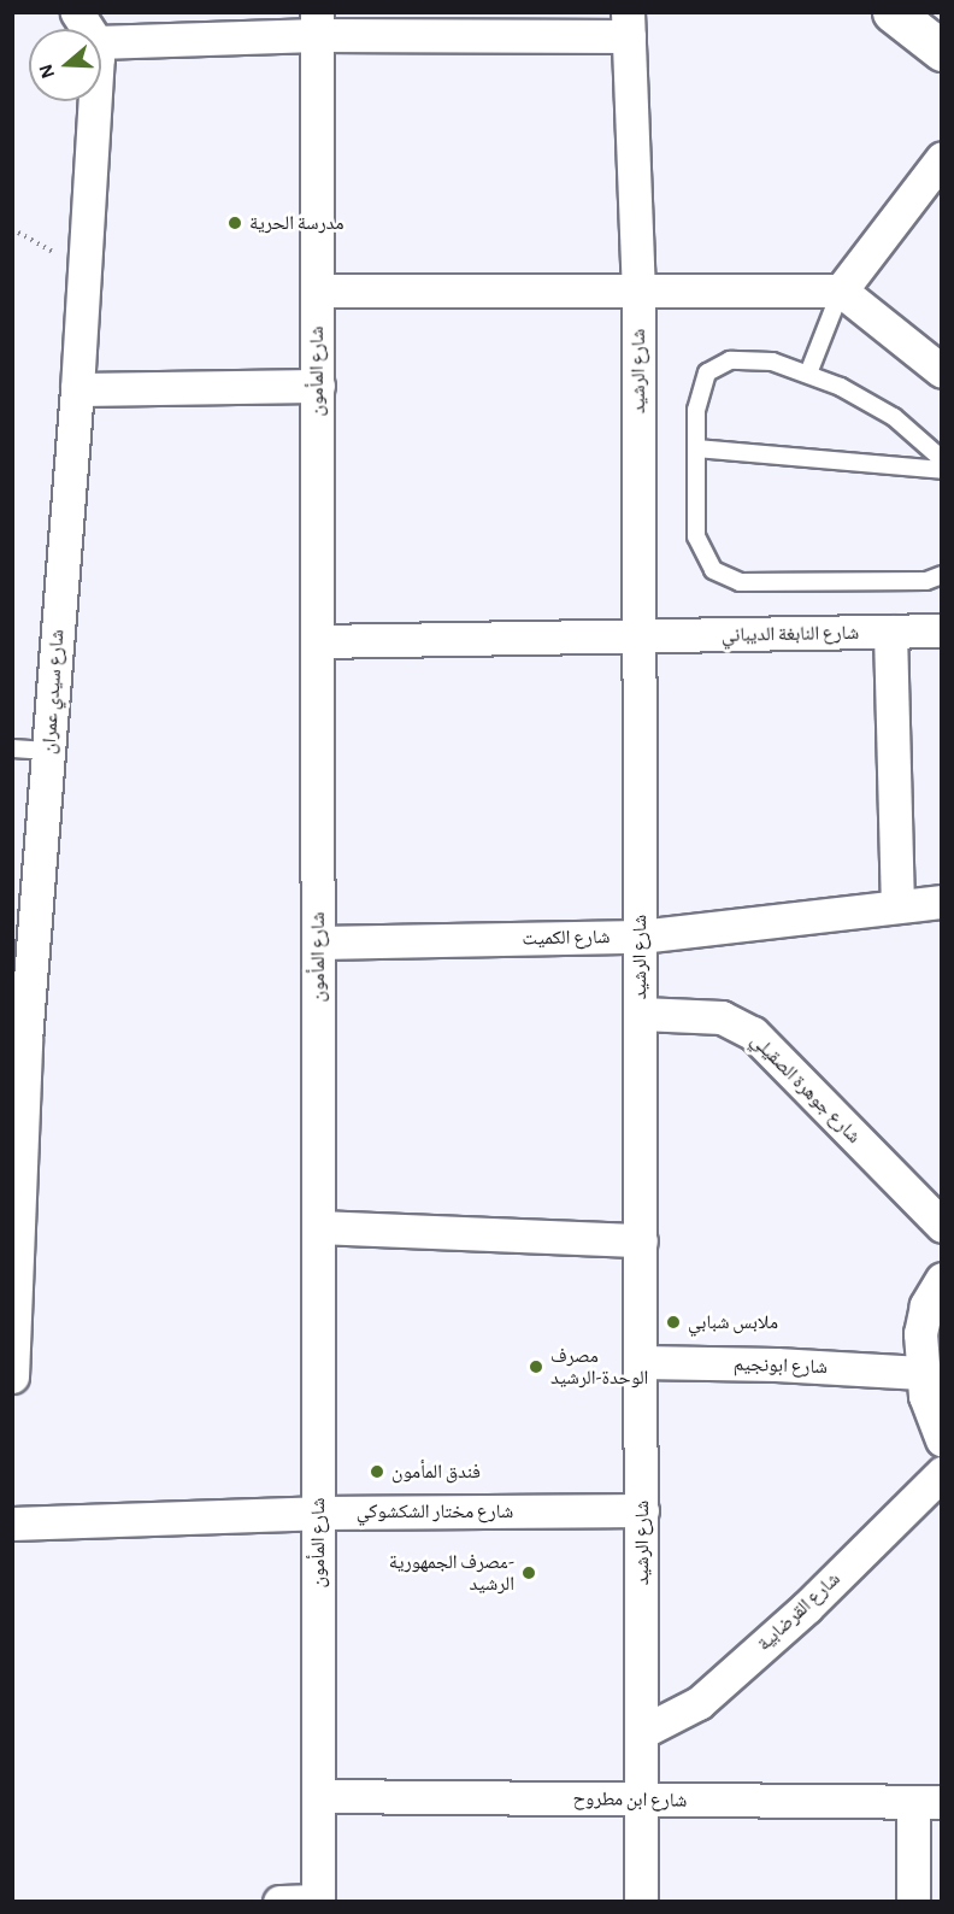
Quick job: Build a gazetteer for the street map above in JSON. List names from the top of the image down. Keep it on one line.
{"streets":{"street":["شارع المأمون","شارع الرشيد","شارع النابغة الديباني","شارع سيدي عمران","شارع الكميت","شارع جوهرة الصقيلي","شارع ابونجيم","شارع مختار الشكشوكي","شارع القرضابية","شارع ابن مطروح"]},"crossings":[["شارع المأمون","شارع النابغة الديباني"],["شارع المأمون","شارع الكميت"],["شارع المأمون","شارع مختار الشكشوكي"],["شارع المأمون","شارع ابن مطروح"],["شارع الرشيد","شارع النابغة الديباني"],["شارع الرشيد","شارع الكميت"],["شارع الرشيد","شارع جوهرة الصقيلي"],["شارع الرشيد","شارع ابونجيم"],["شارع الرشيد","شارع مختار الشكشوكي"],["شارع الرشيد","شارع القرضابية"],["شارع الرشيد","شارع ابن مطروح"]],"places":["مدرسة الحرية","ملابس شبابي","مصرف الوحدة-الرشيد","فندق المأمون","مصرف الجمهورية- الرشيد"],"north":"left"}
